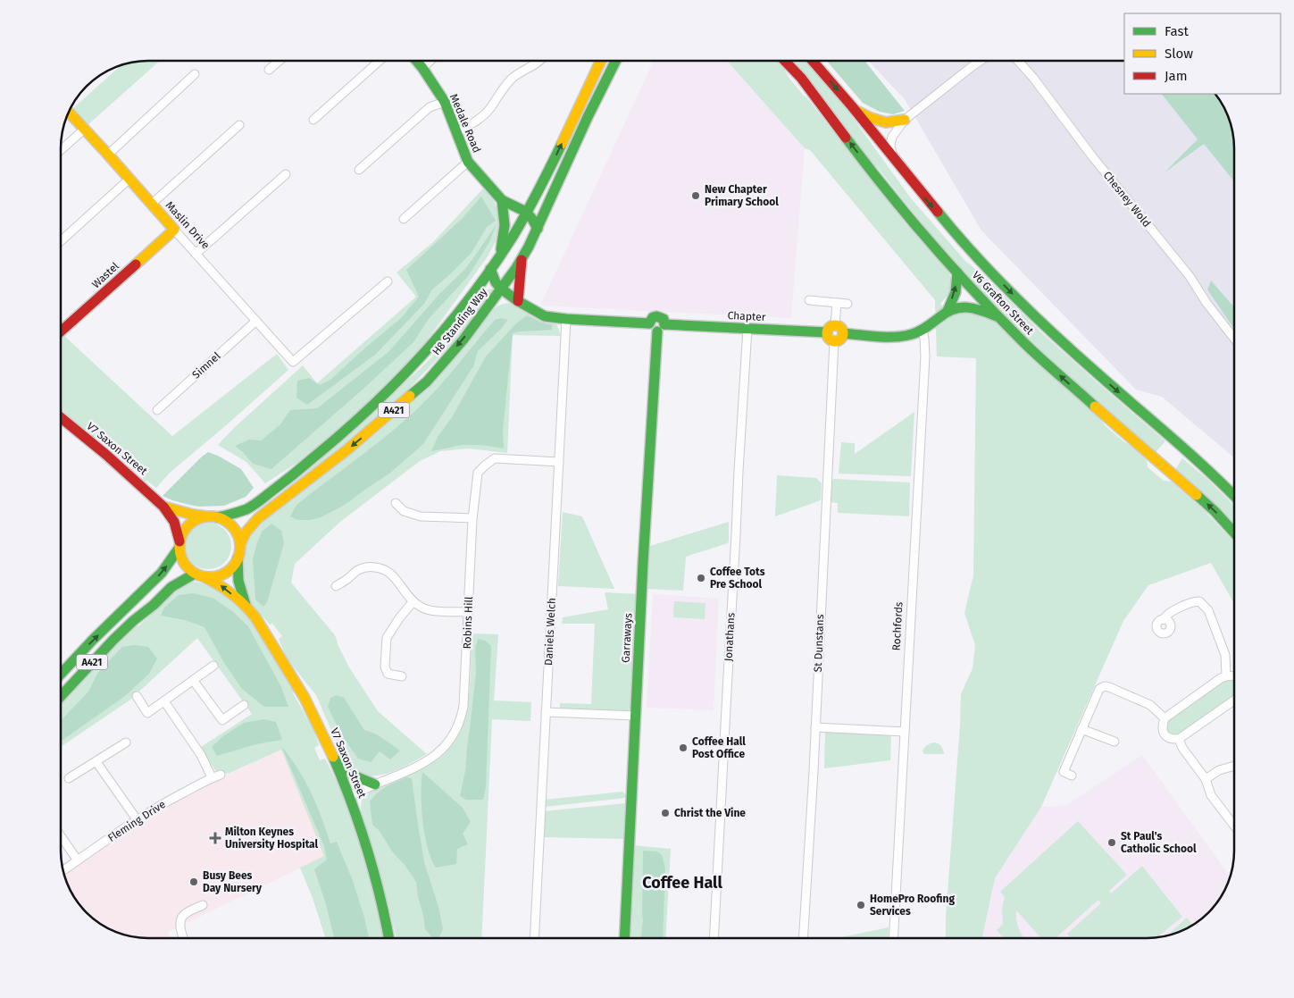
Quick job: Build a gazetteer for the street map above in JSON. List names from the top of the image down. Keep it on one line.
{"streets":{"main road":["Medale Road","Maslin Drive","Wastel","V6 Grafton Street","Chapter","H8 Standing Way","A421","V7 Saxon Street","Garraways"],"street":["Chesney Wold","Simnel","Robins Hill","Rochfords","Daniels Welch","Jonathans","St Dunstans","Fleming Drive"]},"crossings":[["Medale Road","H8 Standing Way"],["Maslin Drive","Wastel"],["Maslin Drive","Simnel"],["Chapter","Daniels Welch"],["Chapter","Jonathans"],["Chapter","Garraways"],["Chapter","St Dunstans"],["H8 Standing Way","A421"],["H8 Standing Way","V7 Saxon Street"],["A421","V7 Saxon Street"],["V7 Saxon Street","Robins Hill"],["Robins Hill","Daniels Welch"]],"districts":["Coffee Hall"],"places":{"other":["New Chapter Primary School","Coffee Tots Pre School","Coffee Hall Post Office","Christ the Vine","St Paul's Catholic School","Busy Bees Day Nursery","HomePro Roofing Services"],"health":["Milton Keynes University Hospital"]},"legend":["Fast","Slow","Jam"]}
